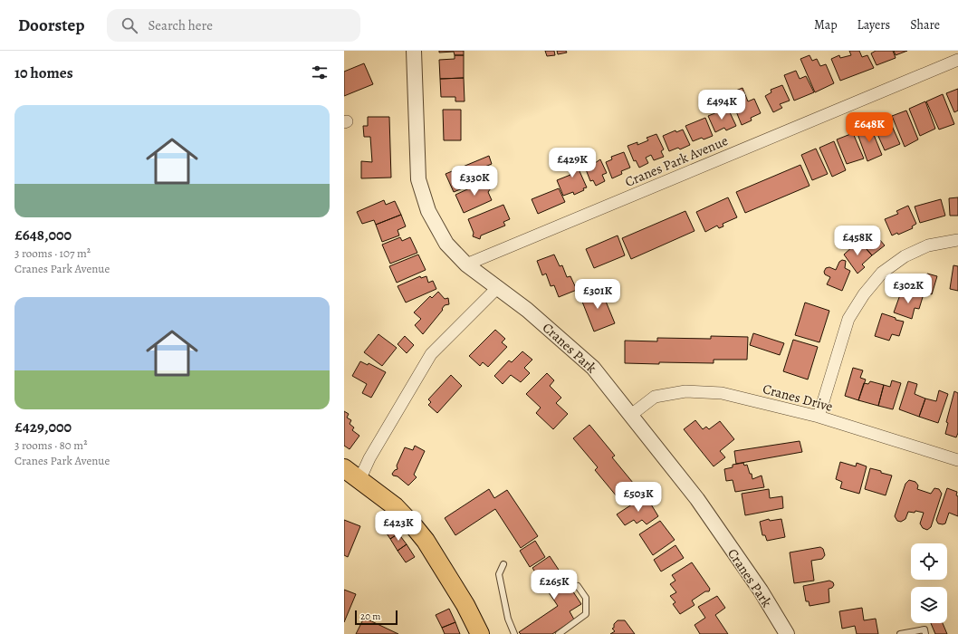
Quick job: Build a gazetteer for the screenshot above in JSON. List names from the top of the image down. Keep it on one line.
{"streets":{"street":["Cranes Park Avenue","Cranes Park","Cranes Drive"]},"crossings":[["Cranes Park Avenue","Cranes Park"],["Cranes Park","Cranes Drive"]],"scale_bar":"20 m","page":{"header":"Doorstep","search":"Search here","nav":["Map","Layers","Share"],"heading":"10 homes","price":["£494K","£648K","£429K","£330K","£458K","£302K","£301K","£503K","£423K","£265K"],"list":[{"name":"£648,000","note":"3 rooms · 107 m² · Cranes Park Avenue"},{"name":"£429,000","note":"3 rooms · 80 m² · Cranes Park Avenue"}],"scale":"20 m"}}
